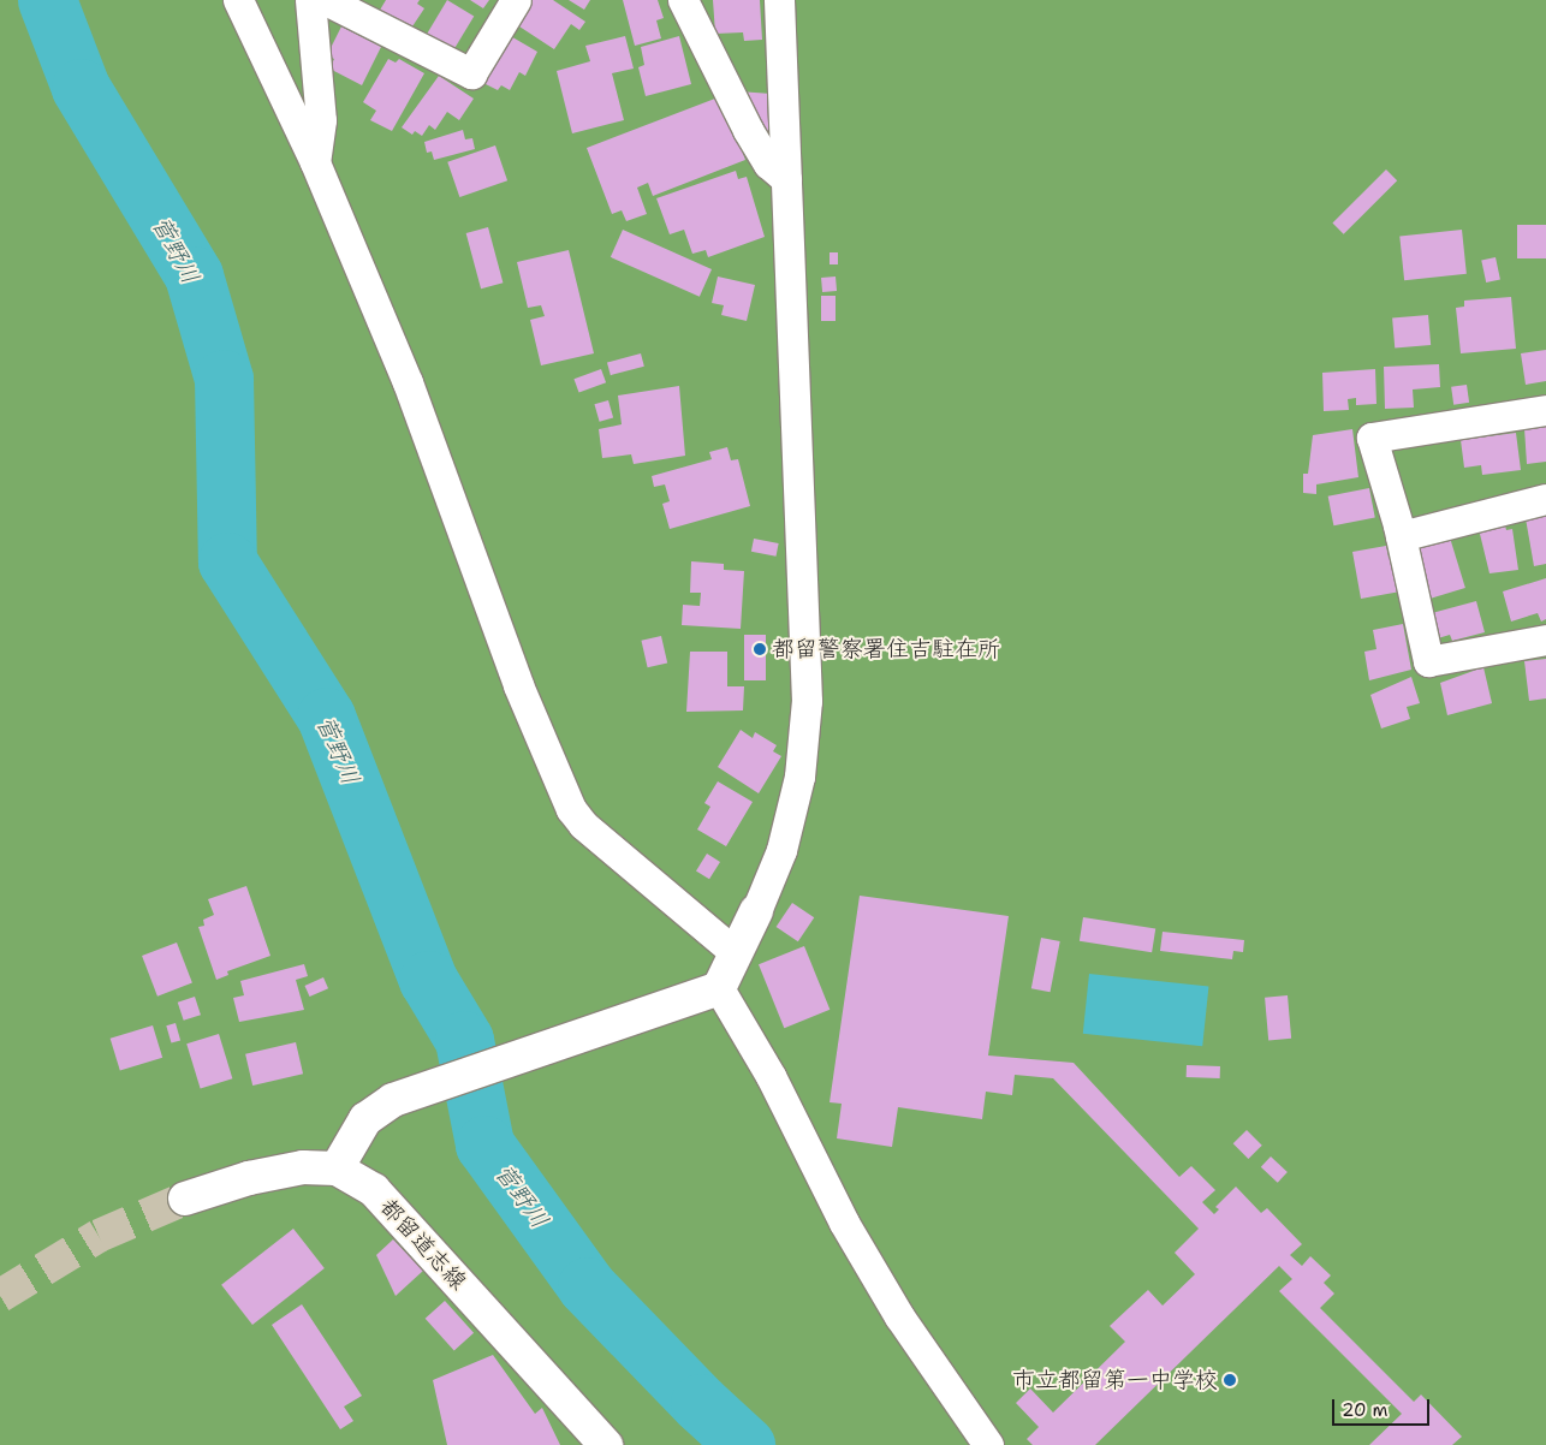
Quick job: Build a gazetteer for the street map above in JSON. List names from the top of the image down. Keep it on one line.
{"streets":{"main road":["都留道志線"]},"water":["菅野川"],"places":["都留警察署住吉駐在所","市立都留第一中学校"],"scale_bar":"20 m"}
